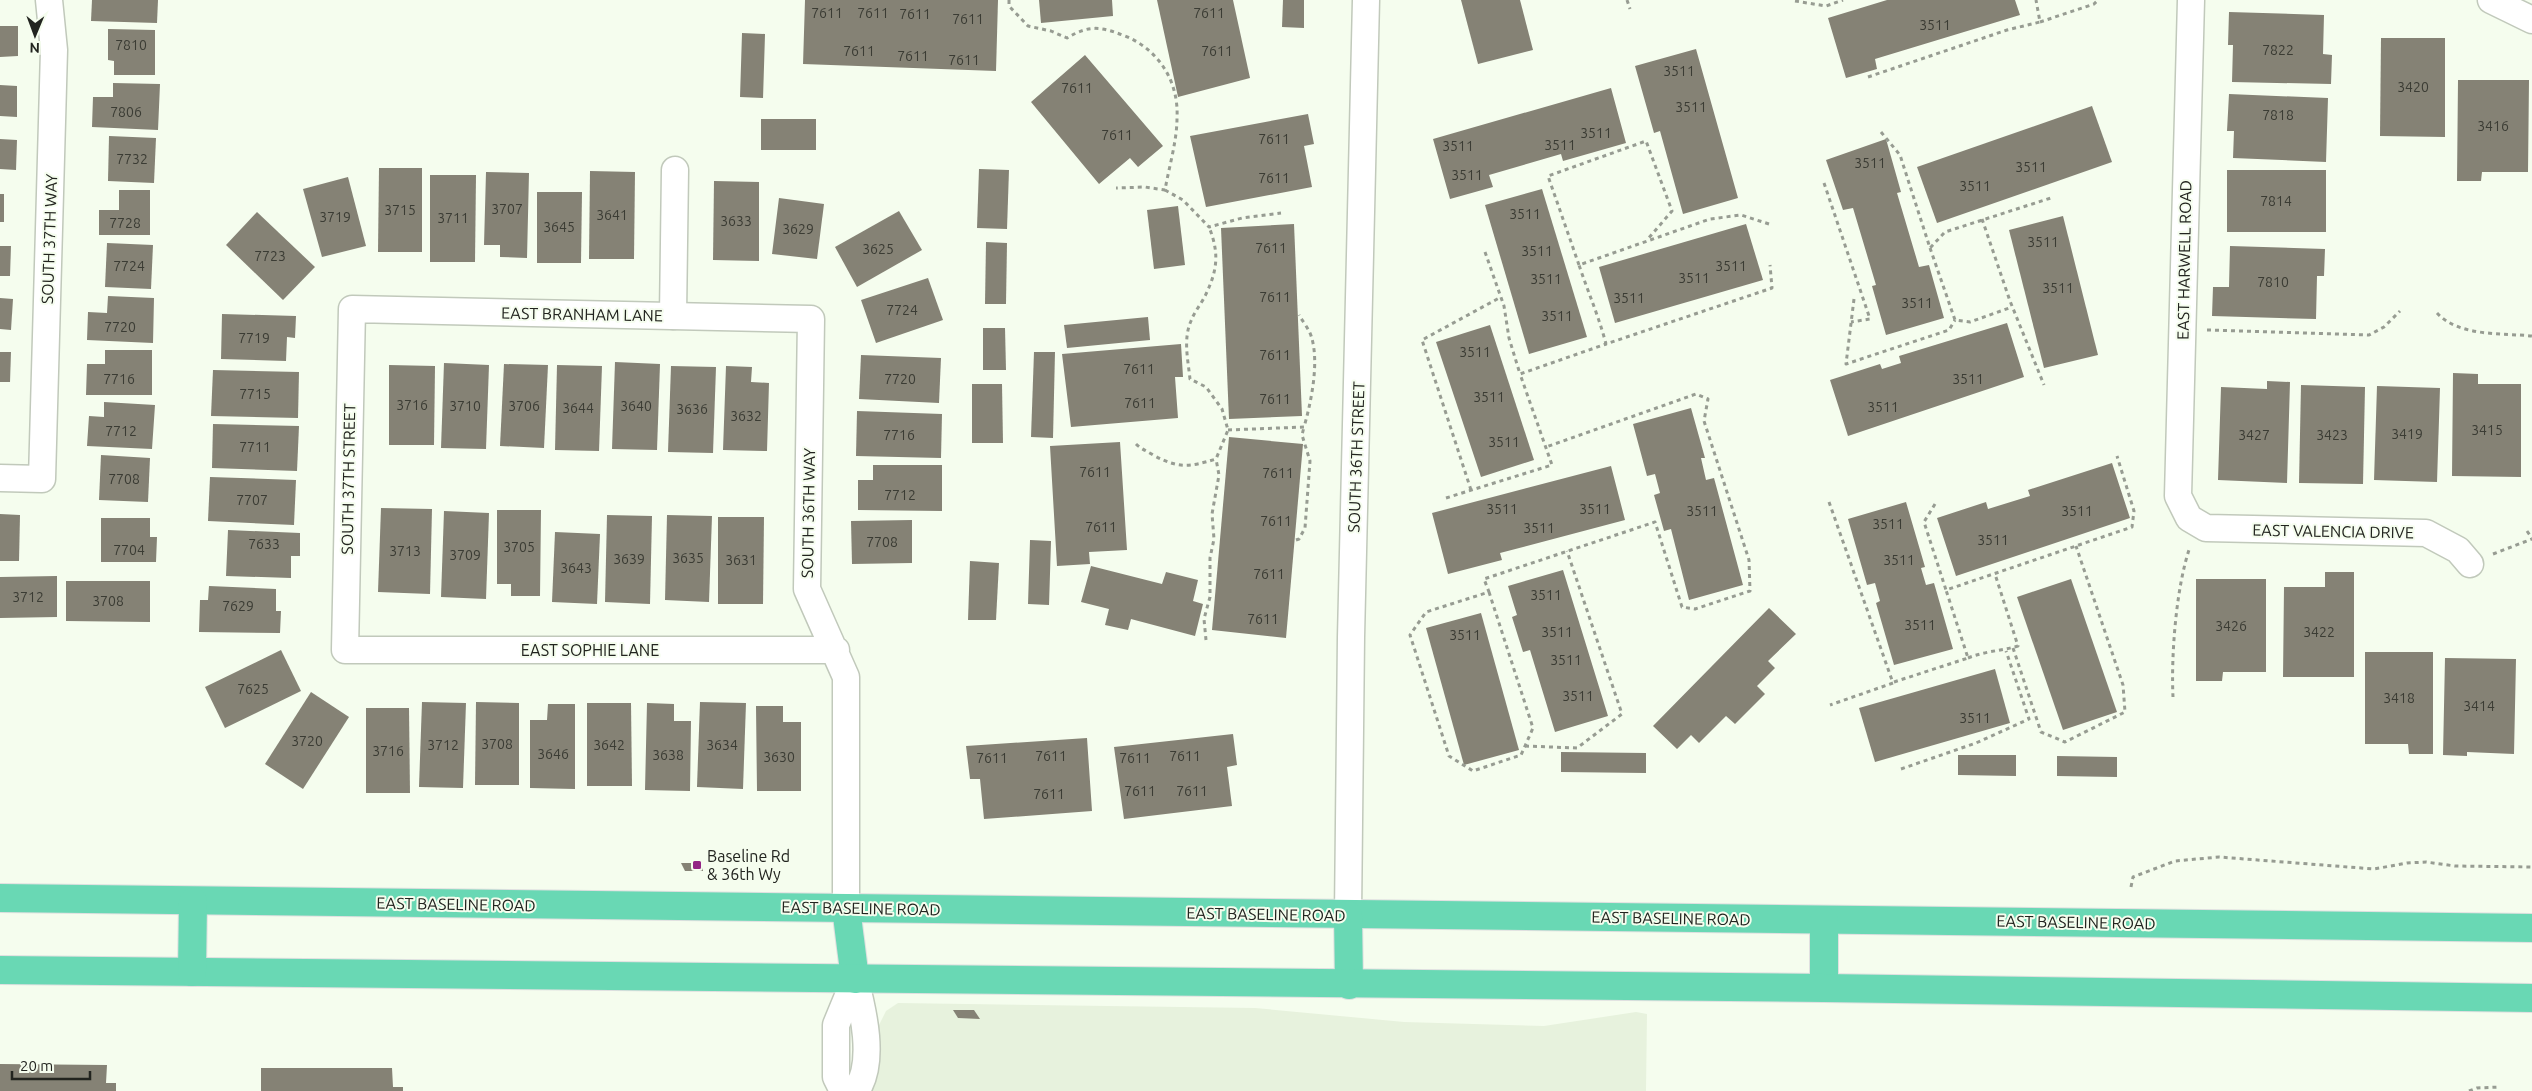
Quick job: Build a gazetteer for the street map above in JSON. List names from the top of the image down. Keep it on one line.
{"streets":{"main road":["EAST BASELINE ROAD"],"street":["SOUTH 37TH WAY","EAST HARWELL ROAD","EAST BRANHAM LANE","SOUTH 36TH STREET","SOUTH 37TH STREET","SOUTH 36TH WAY","EAST VALENCIA DRIVE","EAST SOPHIE LANE"]},"crossings":[["EAST HARWELL ROAD","EAST VALENCIA DRIVE"],["EAST BRANHAM LANE","SOUTH 37TH STREET"],["EAST BRANHAM LANE","SOUTH 36TH WAY"],["SOUTH 36TH STREET","EAST BASELINE ROAD"],["SOUTH 37TH STREET","EAST SOPHIE LANE"],["SOUTH 36TH WAY","EAST SOPHIE LANE"],["SOUTH 36TH WAY","EAST BASELINE ROAD"]],"places":{"transit":["Baseline Rd & 36th Wy"]},"house_numbers":["7611","7611","7611","7611","7611","3511","7810","7822","7611","7611","7611","7611","3511","3420","7611","3511","7806","7818","3416","3511","7611","7611","3511","3511","7732","3511","3511","3511","7611","3511","7814","3707","3715","3511","3641","3719","3711","3633","7728","3645","3629","3511","7611","3625","3511","7723","7724","3511","3511","3511","7810","3511","7611","3511","3511","7724","3511","7720","7719","3511","7611","7611","7716","7720","3511","7715","3511","7611","7611","3716","3710","3706","3640","3511","3644","3636","3632","3415","7712","3419","7716","3427","3423","3511","7711","7611","7611","7708","7712","7707","3511","3511","3511","3511","7611","3511","7611","3511","3511","7708","7633","3705","7704","3713","3709","3635","3639","3631","3511","3643","7611","3511","3712","3708","7629","7611","3511","3426","3511","3422","3511","3511","7625","3511","3418","3414","3511","3720","3708","3712","3642","3634","3716","3646","3638","7611","7611","3630","7611","7611","7611","7611","7611"],"scale_bar":"20 m","north":"bottom"}
